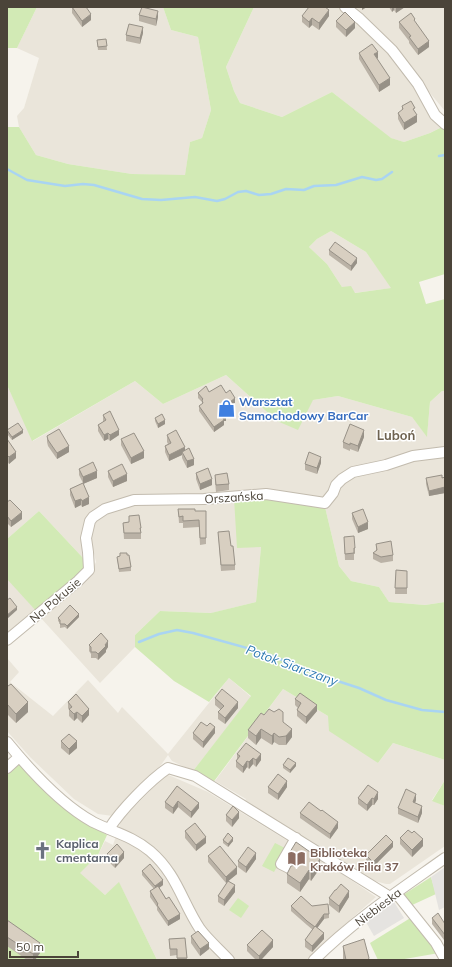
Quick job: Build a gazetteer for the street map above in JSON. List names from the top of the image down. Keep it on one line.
{"streets":{"street":["Orszańska","Na Pokusie","Niebieska"]},"crossings":[["Orszańska","Na Pokusie"]],"districts":["Luboń"],"water":["Potok Siarczany"],"places":{"shop":["Warsztat Samochodowy BarCar"],"church":["Kaplica cmentarna"],"library":["Biblioteka Kraków Filia 37"]},"scale_bar":"50 m"}
